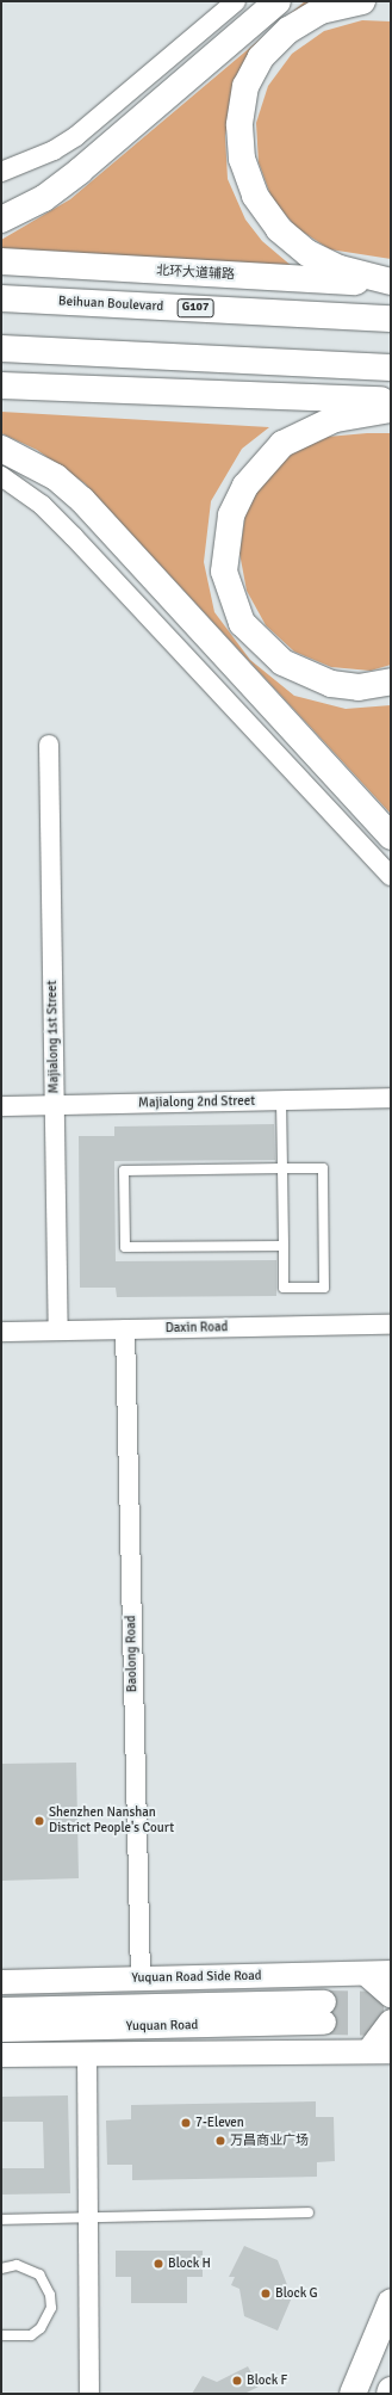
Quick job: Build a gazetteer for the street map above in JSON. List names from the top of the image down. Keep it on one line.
{"streets":{"main road":["北环大道辅路","Beihuan Boulevard","G107"],"street":["Majialong 1st Street","Majialong 2nd Street","Daxin Road","Baolong Road","Yuquan Road Side Road","Yuquan Road"]},"crossings":[["Majialong 1st Street","Majialong 2nd Street"],["Majialong 1st Street","Daxin Road"],["Daxin Road","Baolong Road"],["Baolong Road","Yuquan Road Side Road"]],"places":["Shenzhen Nanshan District People's Court","7-Eleven","万昌商业广场","Block H","Block G","Block F"]}
